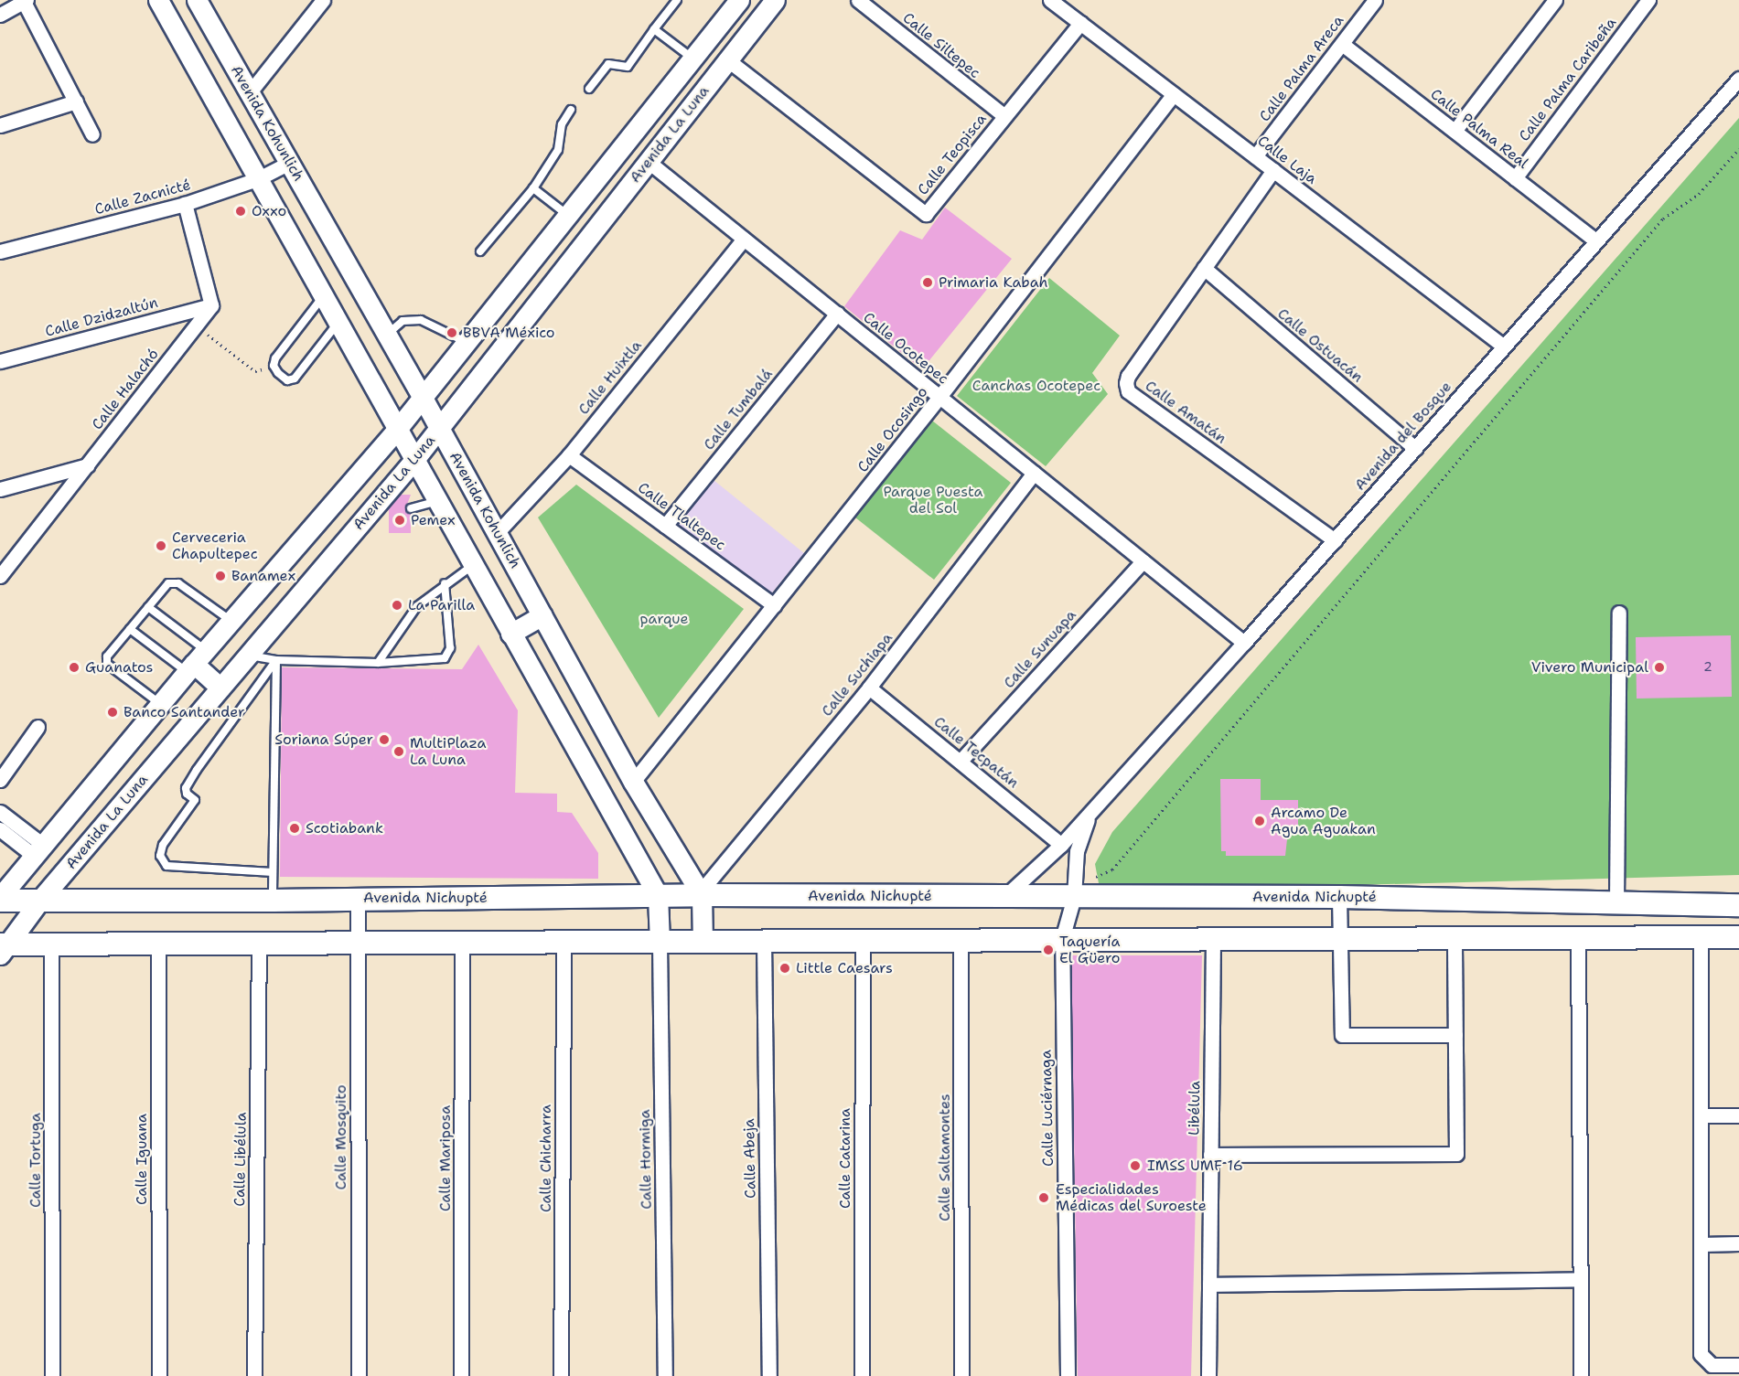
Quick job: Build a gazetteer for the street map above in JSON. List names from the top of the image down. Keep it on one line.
{"streets":{"main road":["Avenida Kohunlich","Avenida La Luna","Avenida Nichupté"],"street":["Calle Siltepec","Calle Palma Areca","Calle Palma Caribeña","Calle Palma Real","Calle Teopisca","Calle Laja","Calle Zacnicté","Calle Dzidzaltún","Calle Ostuacán","Calle Ocotepec","Calle Huixtla","Calle Halachó","Calle Tumbalá","Calle Amatán","Calle Ocosingo","Avenida del Bosque","Calle Tlaltepec","Calle Sunuapa","Calle Suchiapa","Calle Tecpatán","Calle Luciérnaga","Libélula","Calle Mosquito","Calle Saltamontes","Calle Mariposa","Calle Chicharra","Calle Abeja","Calle Catarina","Calle Iguana","Calle Libélula","Calle Hormiga","Calle Tortuga"]},"crossings":[["Calle Siltepec","Calle Teopisca"],["Calle Palma Areca","Calle Palma Real"],["Calle Palma Areca","Calle Laja"],["Calle Palma Caribeña","Calle Palma Real"],["Avenida Kohunlich","Avenida La Luna"],["Avenida Kohunlich","Calle Zacnicté"],["Avenida Kohunlich","Calle Huixtla"],["Avenida Kohunlich","Calle Ocosingo"],["Avenida Kohunlich","Calle Suchiapa"],["Avenida Kohunlich","Avenida Nichupté"],["Calle Palma Real","Avenida del Bosque"],["Avenida La Luna","Calle Teopisca"],["Avenida La Luna","Calle Ocotepec"],["Avenida La Luna","Avenida Nichupté"],["Calle Teopisca","Calle Laja"],["Calle Laja","Calle Amatán"],["Calle Laja","Calle Ocosingo"],["Calle Laja","Avenida del Bosque"],["Calle Dzidzaltún","Calle Halachó"],["Calle Ostuacán","Calle Amatán"],["Calle Ostuacán","Avenida del Bosque"],["Calle Ocotepec","Calle Huixtla"],["Calle Ocotepec","Calle Tumbalá"],["Calle Ocotepec","Calle Ocosingo"],["Calle Ocotepec","Avenida del Bosque"],["Calle Ocotepec","Calle Sunuapa"],["Calle Ocotepec","Calle Suchiapa"],["Calle Huixtla","Calle Tlaltepec"],["Calle Tumbalá","Calle Tlaltepec"],["Calle Amatán","Avenida del Bosque"],["Calle Ocosingo","Calle Tlaltepec"],["Avenida del Bosque","Calle Tecpatán"],["Avenida del Bosque","Avenida Nichupté"],["Avenida del Bosque","Calle Luciérnaga"],["Calle Sunuapa","Calle Tecpatán"],["Calle Suchiapa","Calle Tecpatán"],["Calle Suchiapa","Avenida Nichupté"],["Avenida Nichupté","Calle Mosquito"]],"parks":["Canchas Ocotepec","Parque Puesta del Sol","parque"],"places":["Oxxo","Primaria Kabah","BBVA México","Pemex","Cerveceria Chapultepec","Banamex","La Parilla","Guanatos","Vivero Municipal","Banco Santander","Soriana Súper","MultiPlaza La Luna","Arcamo De Agua Aguakan","Scotiabank","Taquería El Güero","Little Caesars","IMSS UMF 16","Especialidades Médicas del Suroeste"],"house_numbers":["2"]}
